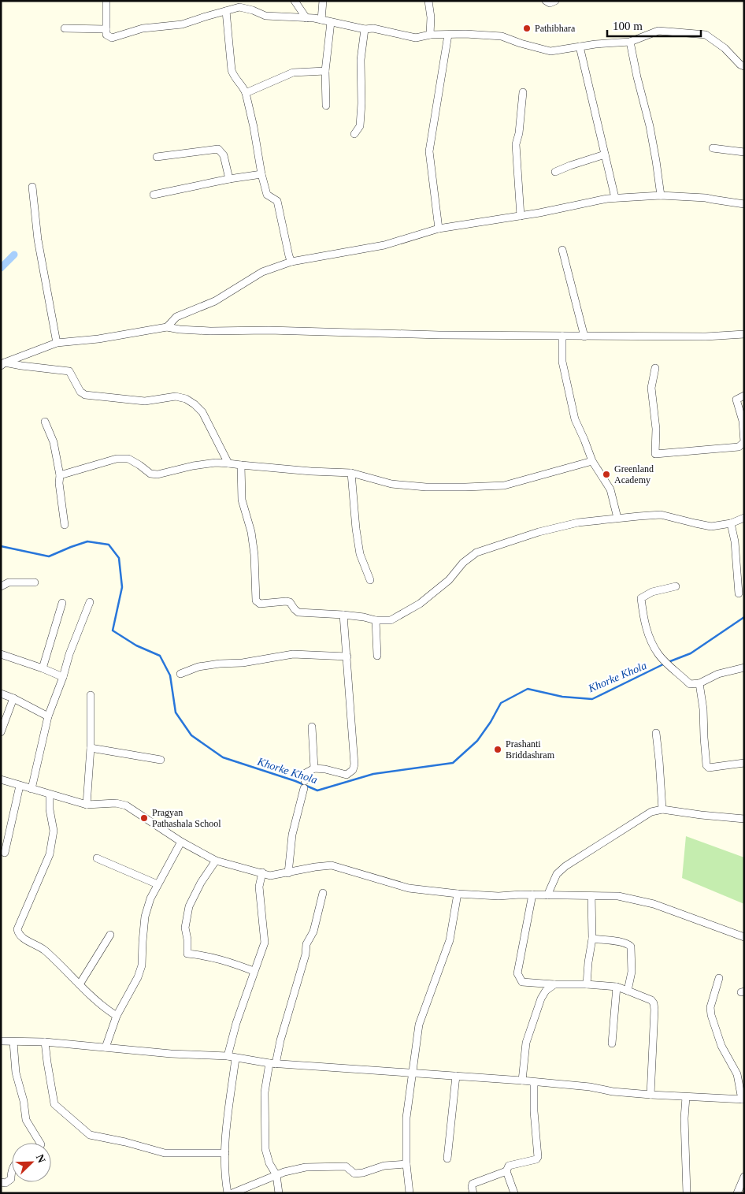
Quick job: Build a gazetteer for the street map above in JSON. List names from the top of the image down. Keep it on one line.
{"water":["Khorke Khola"],"places":["Pathibhara","Greenland Academy","Prashanti Briddashram","Pragyan Pathashala School"],"scale_bar":"100 m","north":"top right"}
